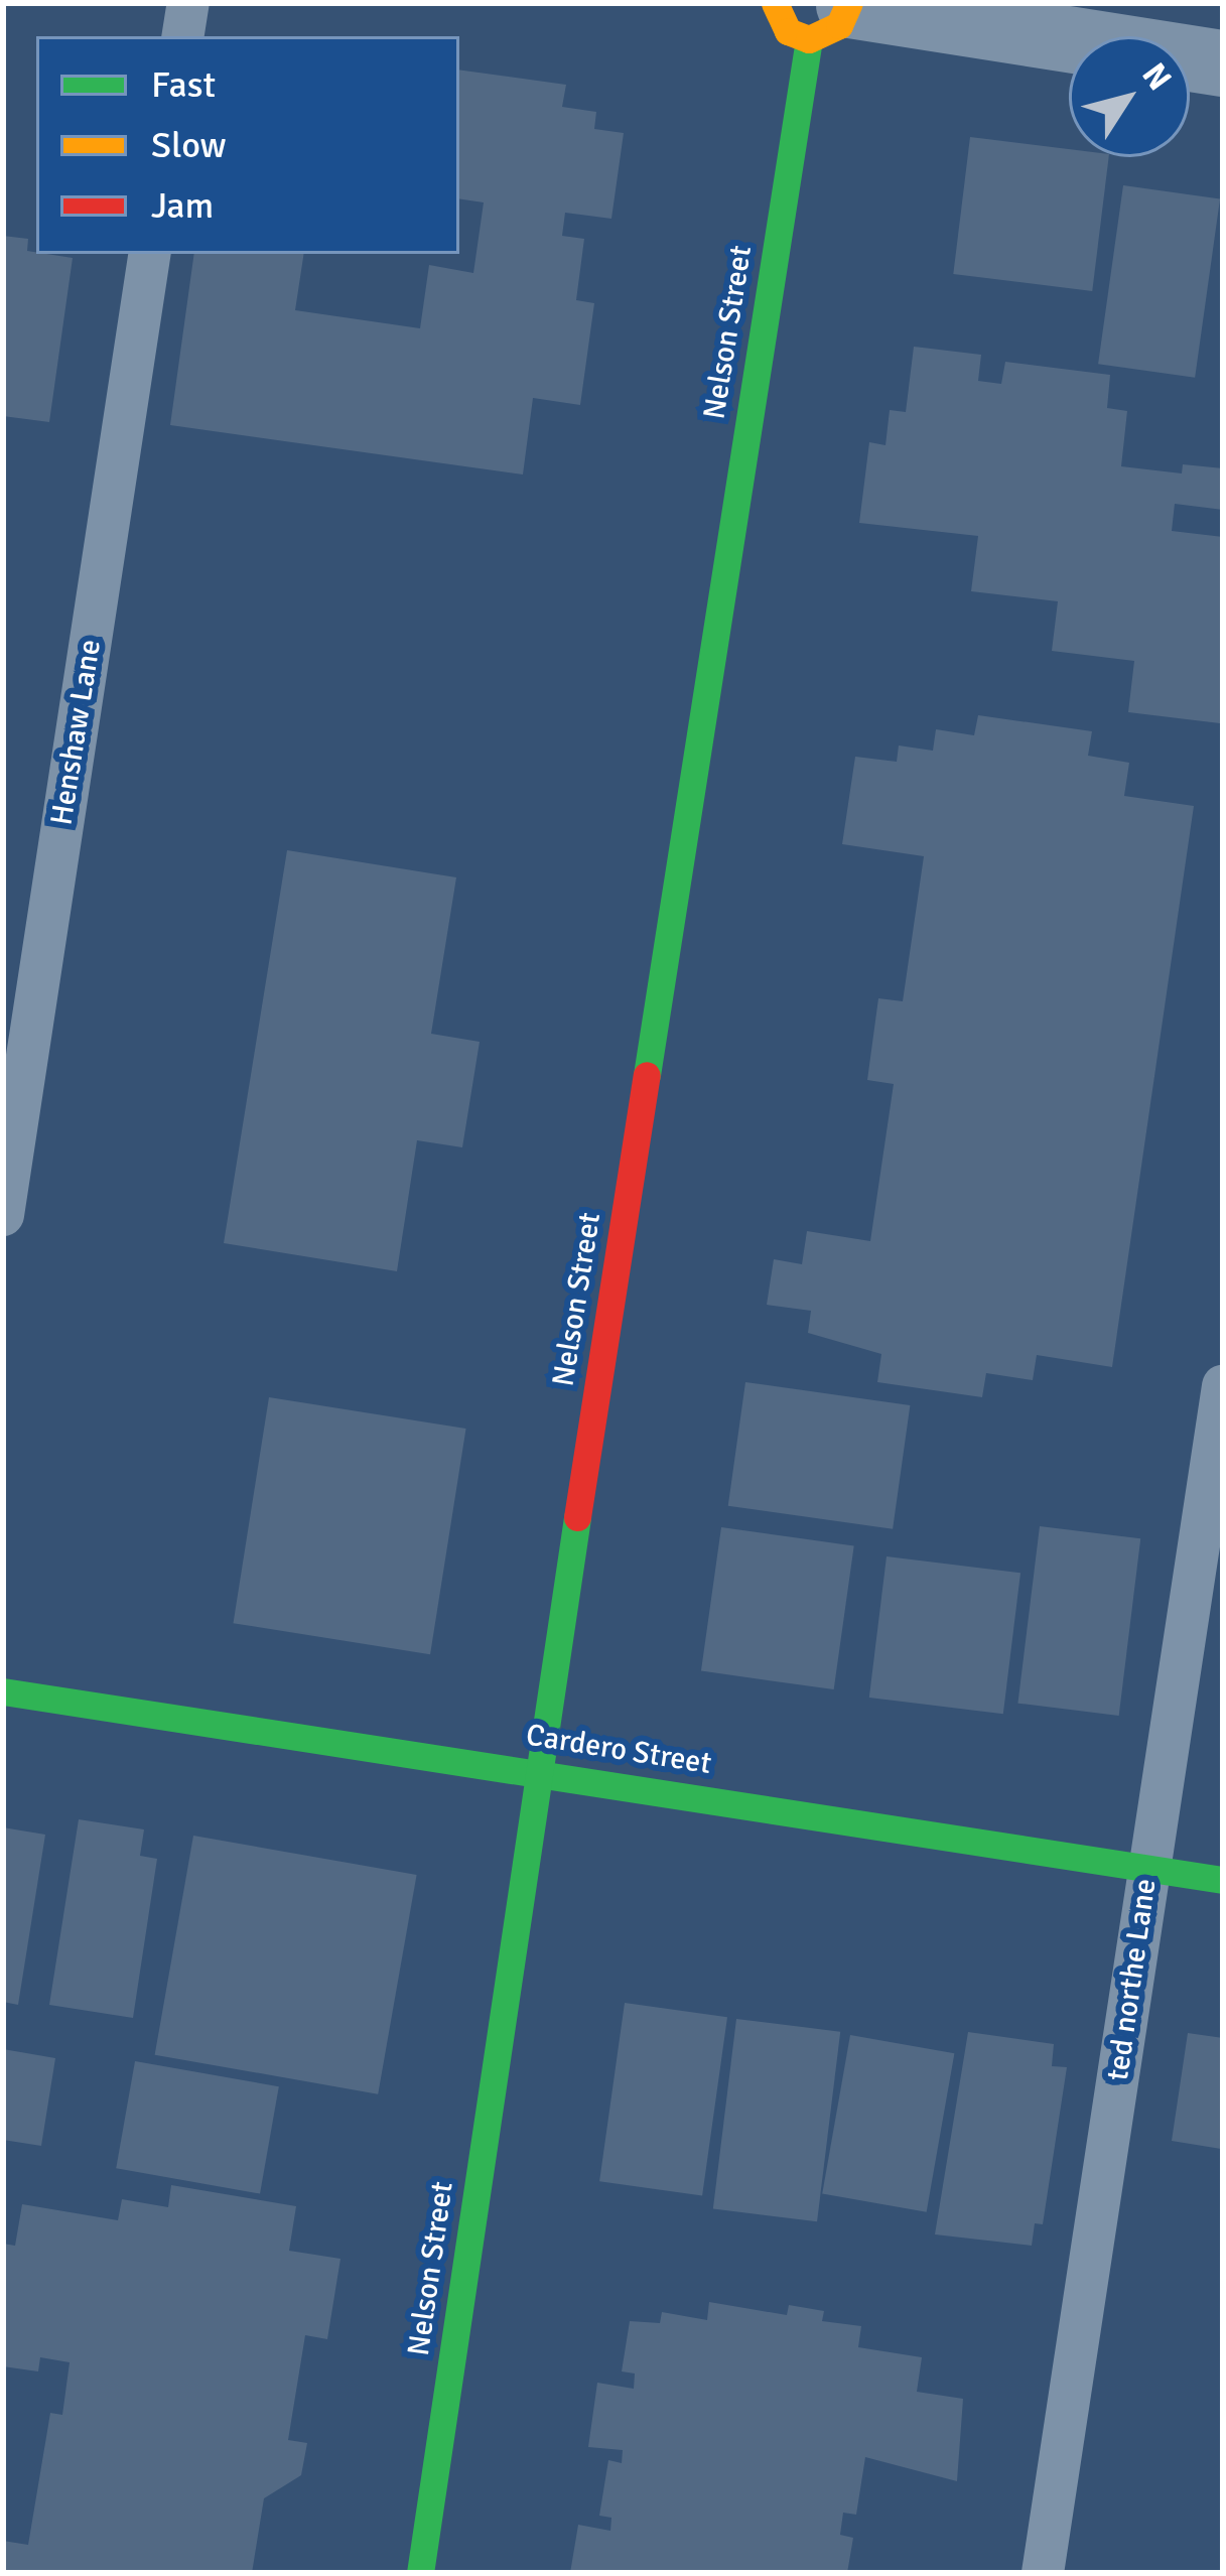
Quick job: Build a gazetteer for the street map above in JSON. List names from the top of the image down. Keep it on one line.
{"streets":{"street":["Nelson Street","Cardero Street"],"lane":["Henshaw Lane","ted northe Lane"]},"crossings":[["Nelson Street","Cardero Street"],["Cardero Street","ted northe Lane"]],"legend":["Fast","Slow","Jam"],"north":"top right"}
